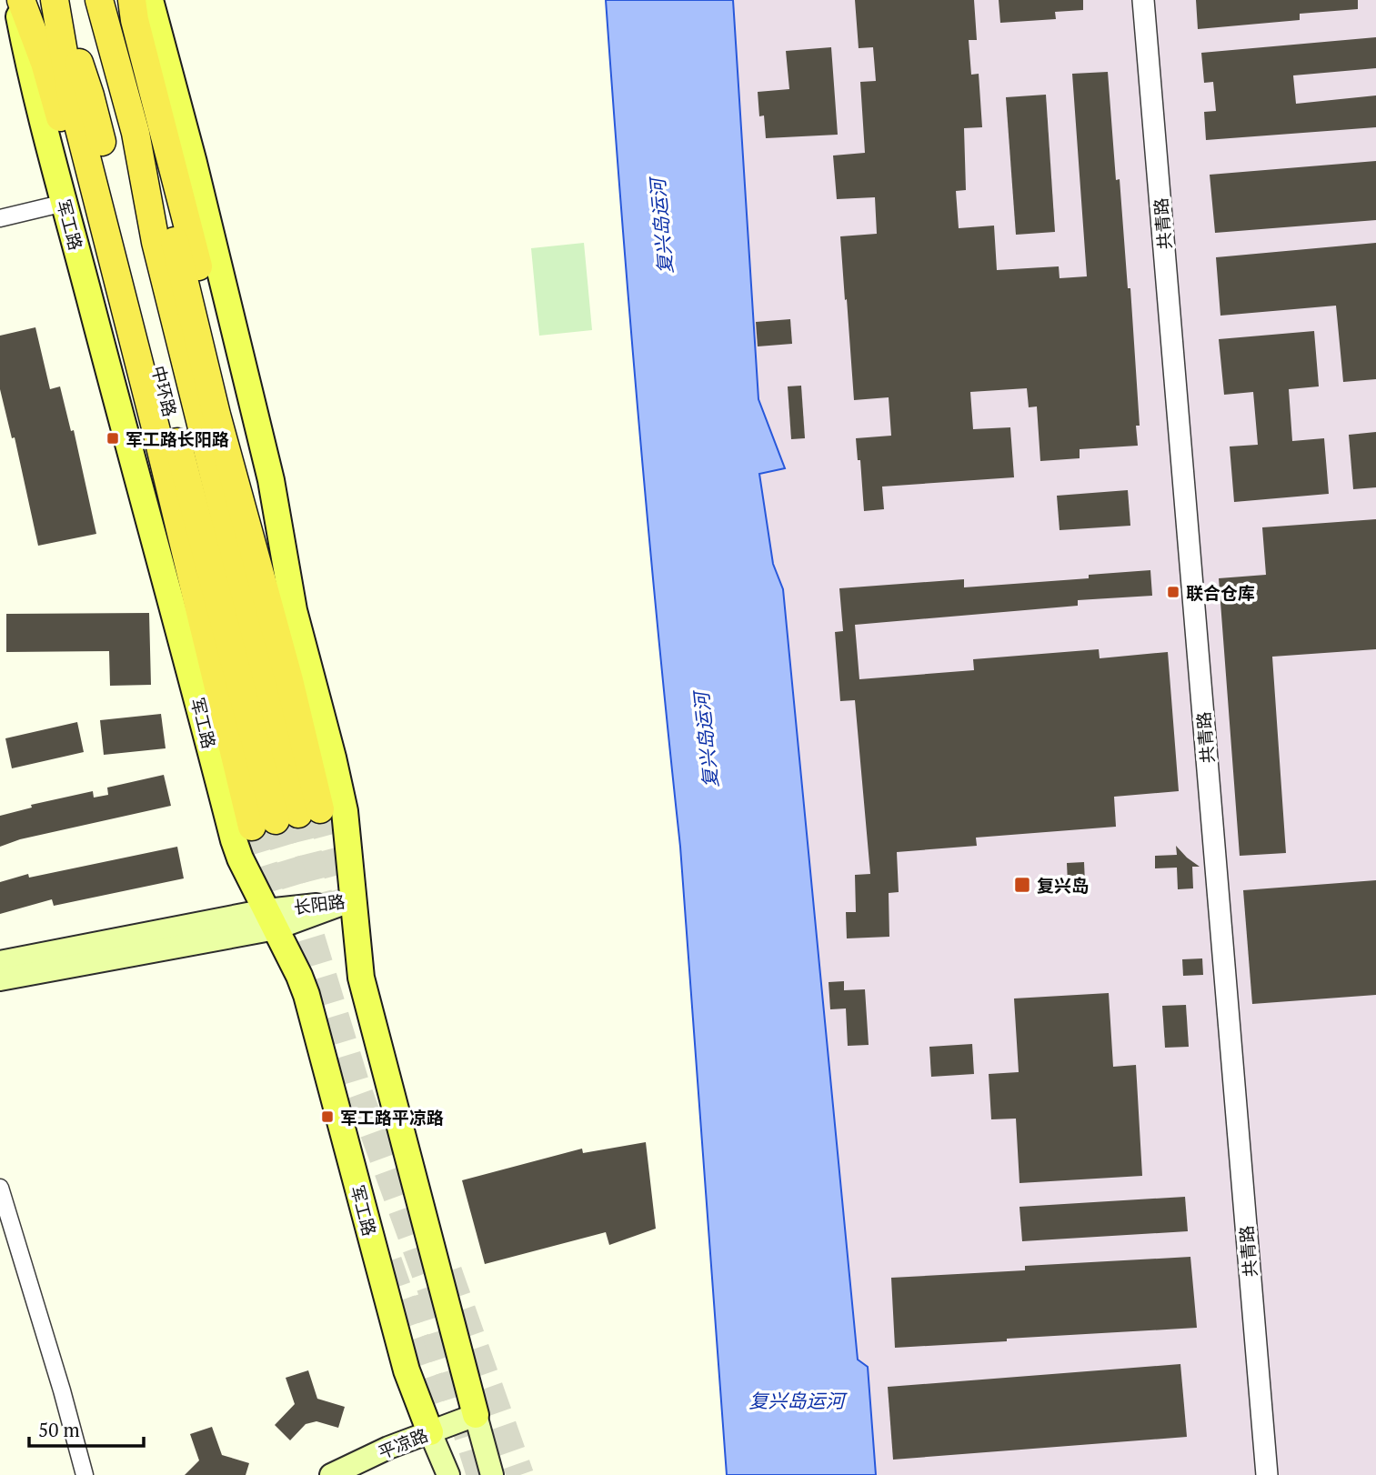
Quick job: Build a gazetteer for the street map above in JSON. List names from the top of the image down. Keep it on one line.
{"streets":{"highway":["中环路"],"main road":["军工路","长阳路","平凉路"],"street":["共青路"]},"crossings":[["军工路","长阳路"],["军工路","平凉路"]],"water":["复兴岛运河"],"places":{"transit":["军工路长阳路","联合仓库","复兴岛","军工路平凉路"]},"scale_bar":"50 m"}
